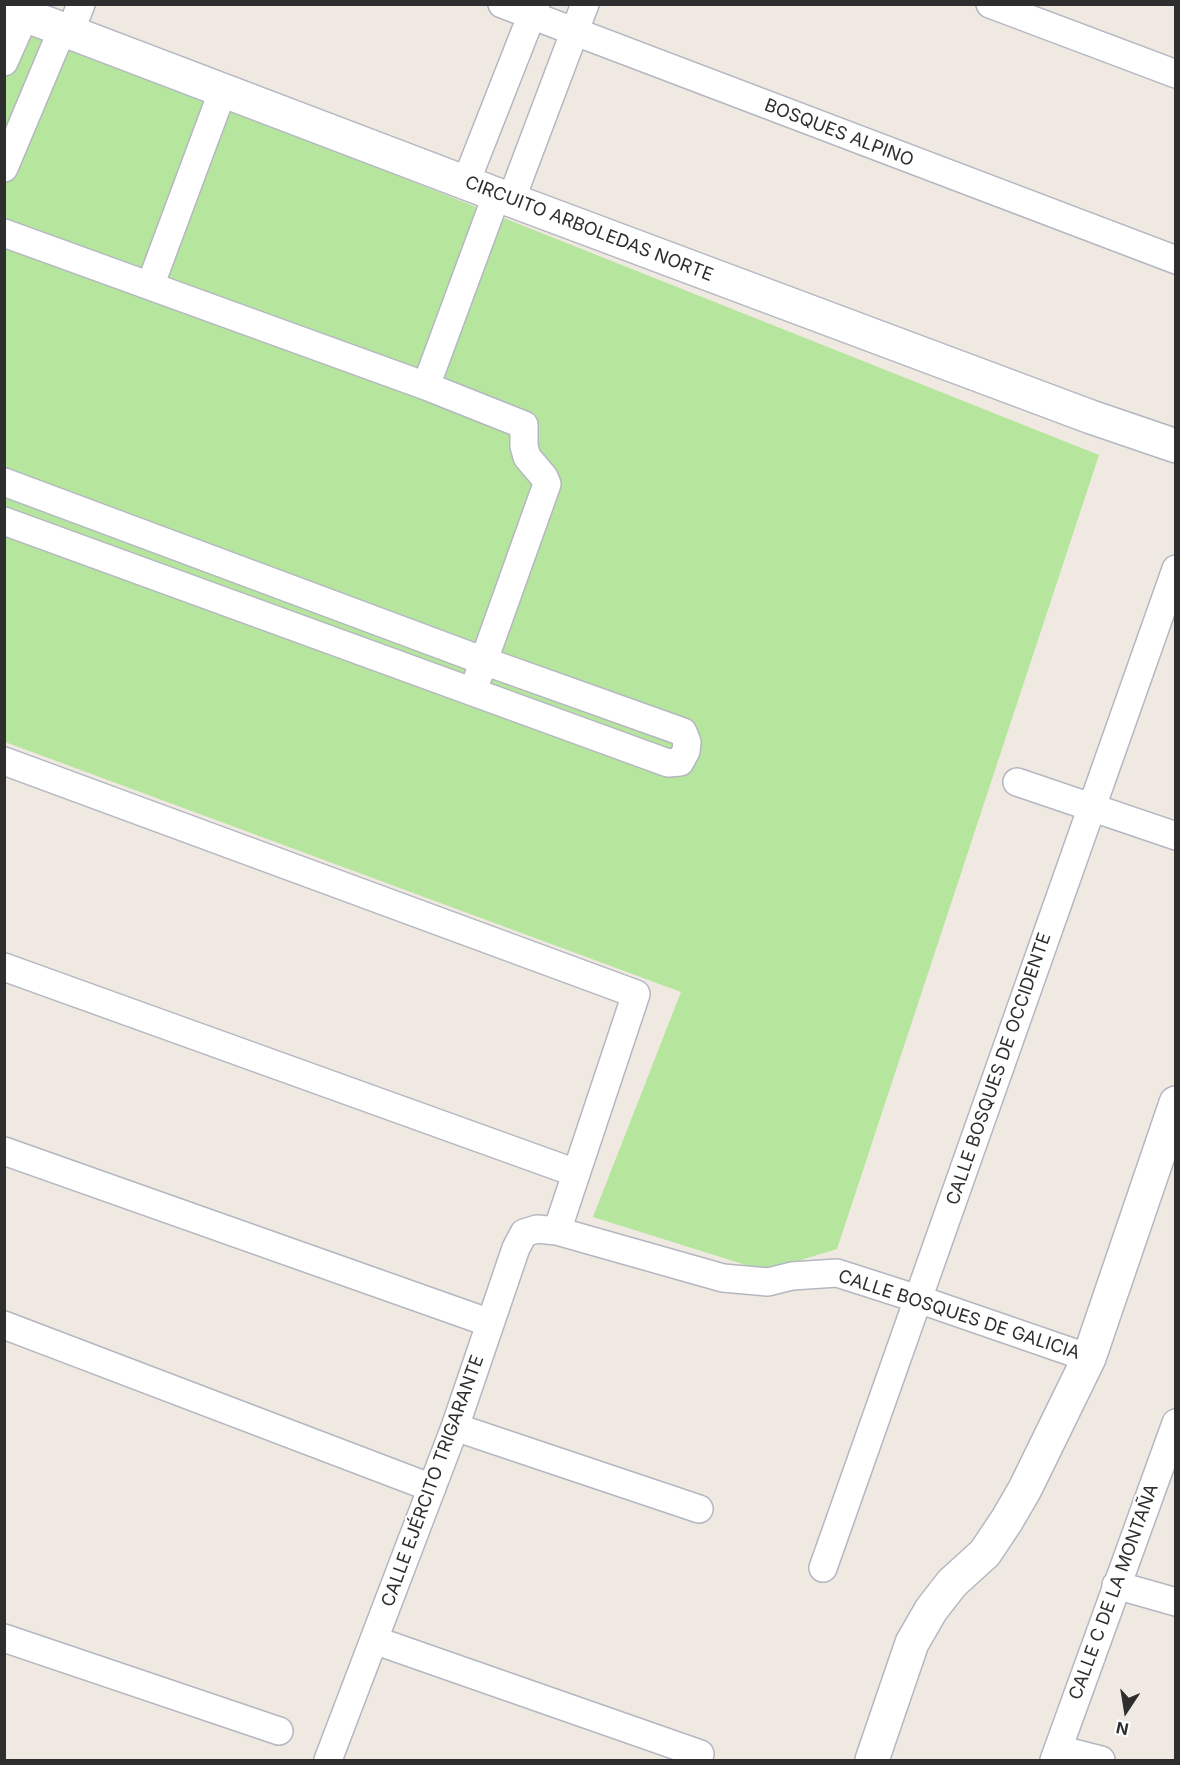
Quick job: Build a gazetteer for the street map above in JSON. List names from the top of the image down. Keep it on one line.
{"streets":{"street":["BOSQUES ALPINO","CIRCUITO ARBOLEDAS NORTE","CALLE BOSQUES DE OCCIDENTE","CALLE BOSQUES DE GALICIA","CALLE EJÉRCITO TRIGARANTE","CALLE C DE LA MONTAÑA"]},"crossings":[["CALLE BOSQUES DE OCCIDENTE","CALLE BOSQUES DE GALICIA"],["CALLE BOSQUES DE GALICIA","CALLE EJÉRCITO TRIGARANTE"]],"north":"bottom"}
